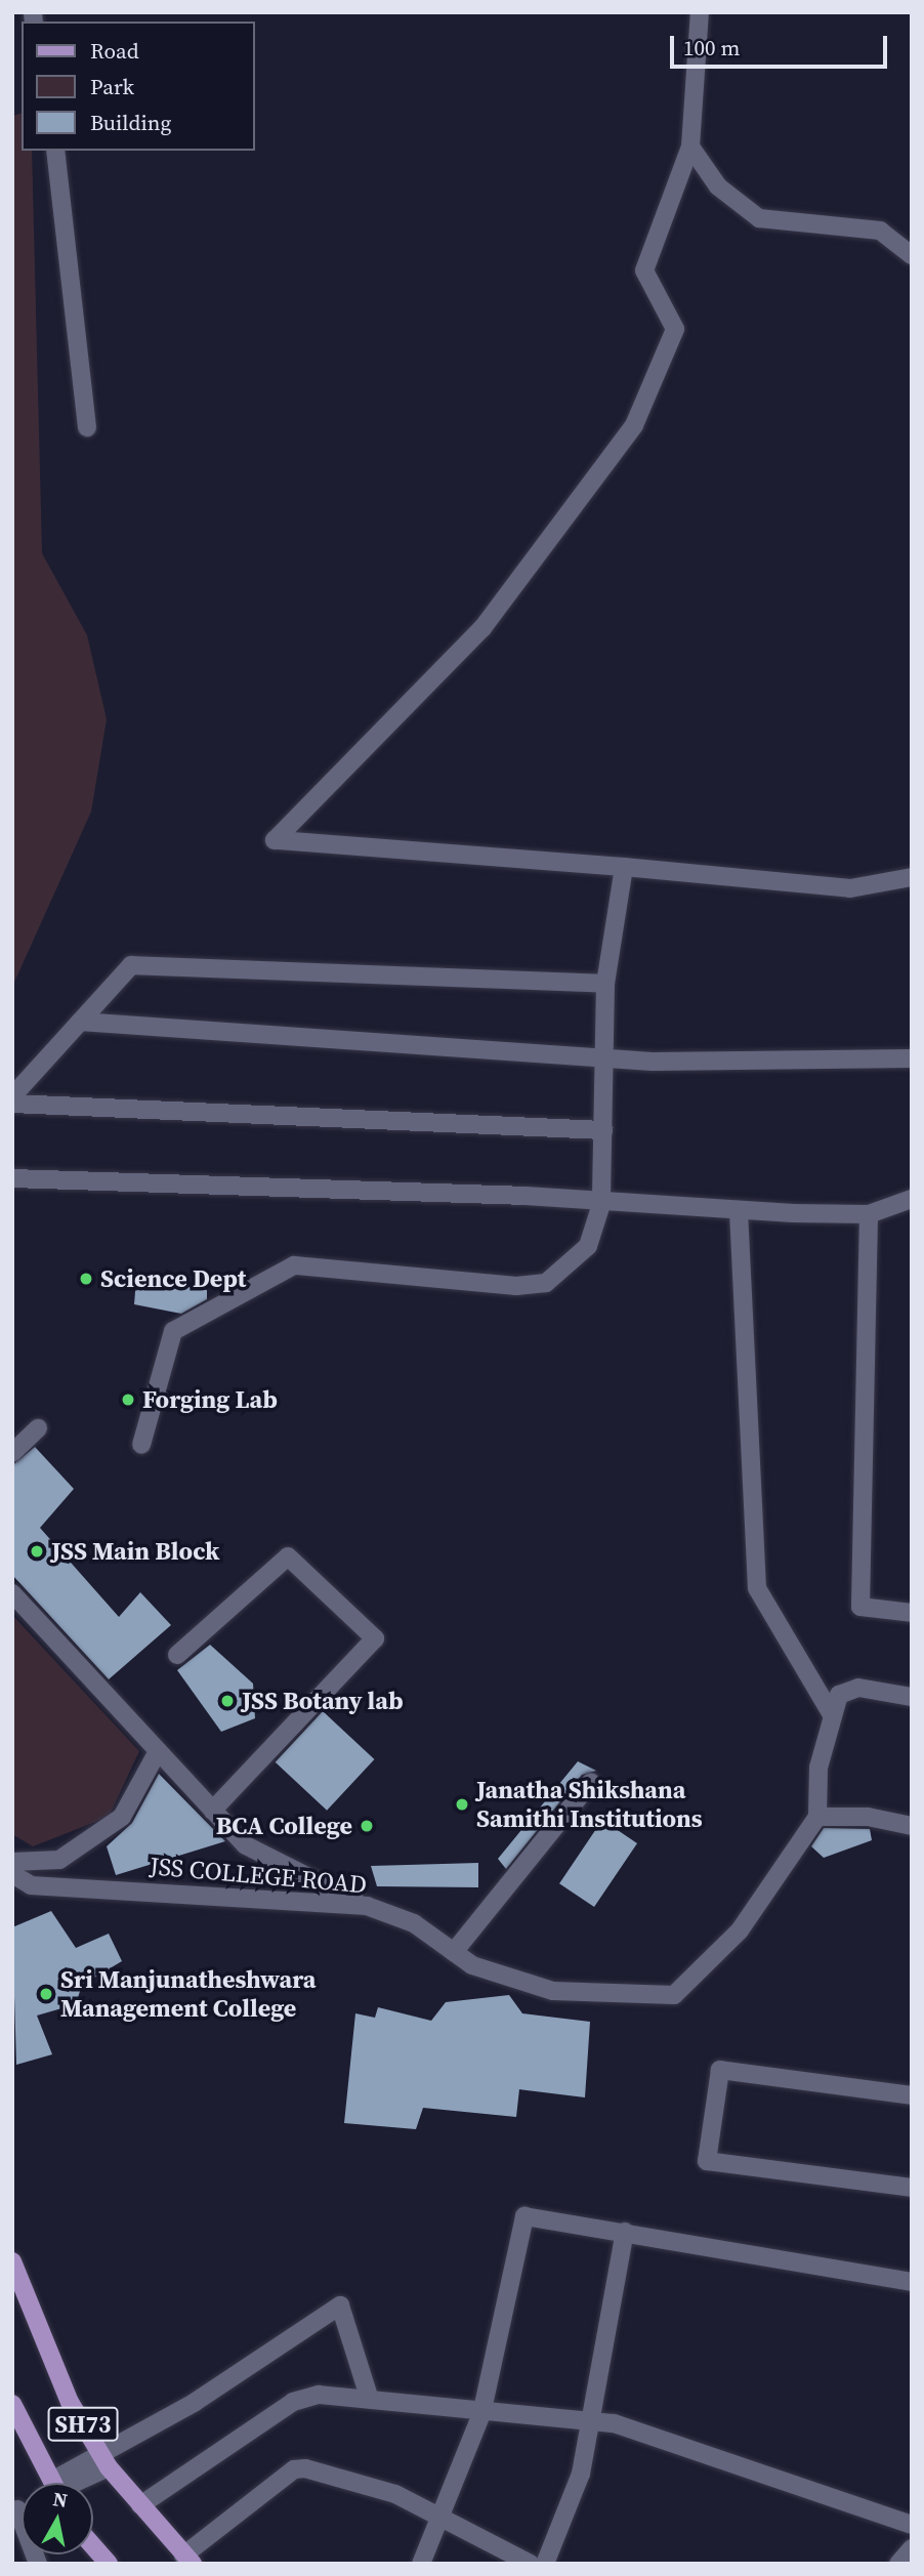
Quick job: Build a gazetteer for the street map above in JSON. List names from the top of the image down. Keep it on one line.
{"streets":{"main road":["SH73"],"street":["JSS COLLEGE ROAD"]},"places":["Science Dept","Forging Lab","JSS Main Block","JSS Botany lab","Janatha Shikshana Samithi Institutions","BCA College","Sri Manjunatheshwara Management College"],"legend":["Road","Park","Building"],"scale_bar":"100 m","north":"top"}
